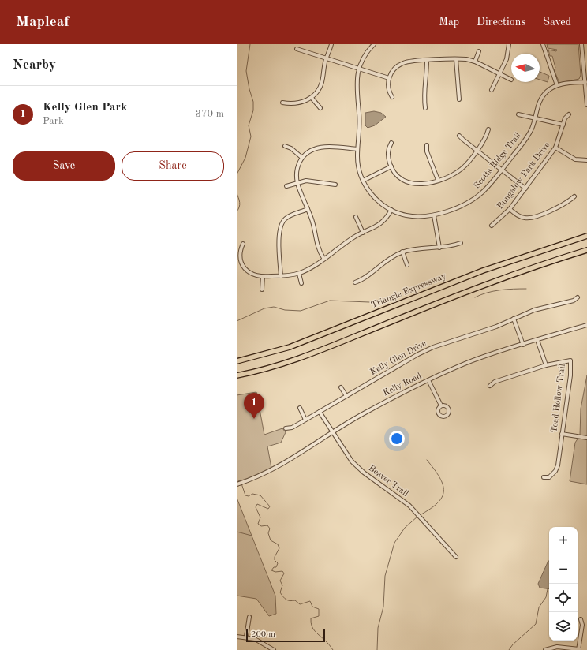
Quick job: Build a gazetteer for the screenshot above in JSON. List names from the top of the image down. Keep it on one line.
{"streets":{"highway":["Triangle Expressway"],"street":["Scotts Ridge Trail","Bungalow Park Drive","Kelly Glen Drive","Kelly Road","Toad Hollow Trail","Beaver Trail"]},"crossings":[["Kelly Glen Drive","Beaver Trail"],["Kelly Road","Beaver Trail"]],"scale_bar":"200 m","north":"left","page":{"header":"Mapleaf","nav":["Map","Directions","Saved"],"heading":"Nearby","list":[{"mark":"1","name":"Kelly Glen Park","note":"Park","value":"370 m"}],"buttons":["Save","Share"],"pins":"1","map_buttons":["+","−"],"scale":"200 m"}}
